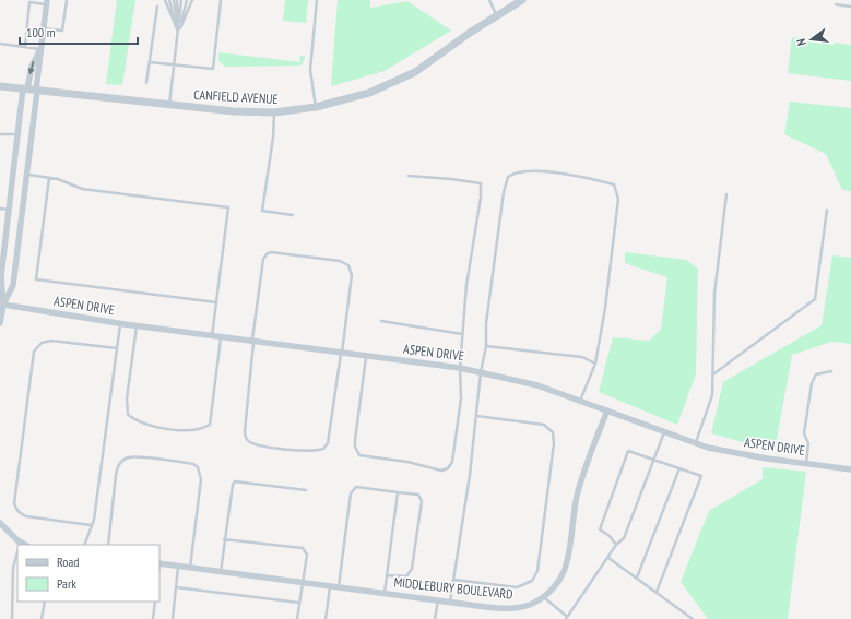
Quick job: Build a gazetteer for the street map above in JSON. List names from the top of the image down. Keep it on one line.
{"streets":{"street":["CANFIELD AVENUE","ASPEN DRIVE","MIDDLEBURY BOULEVARD"]},"crossings":[["ASPEN DRIVE","MIDDLEBURY BOULEVARD"]],"legend":["Road","Park"],"scale_bar":"100 m","north":"left"}
